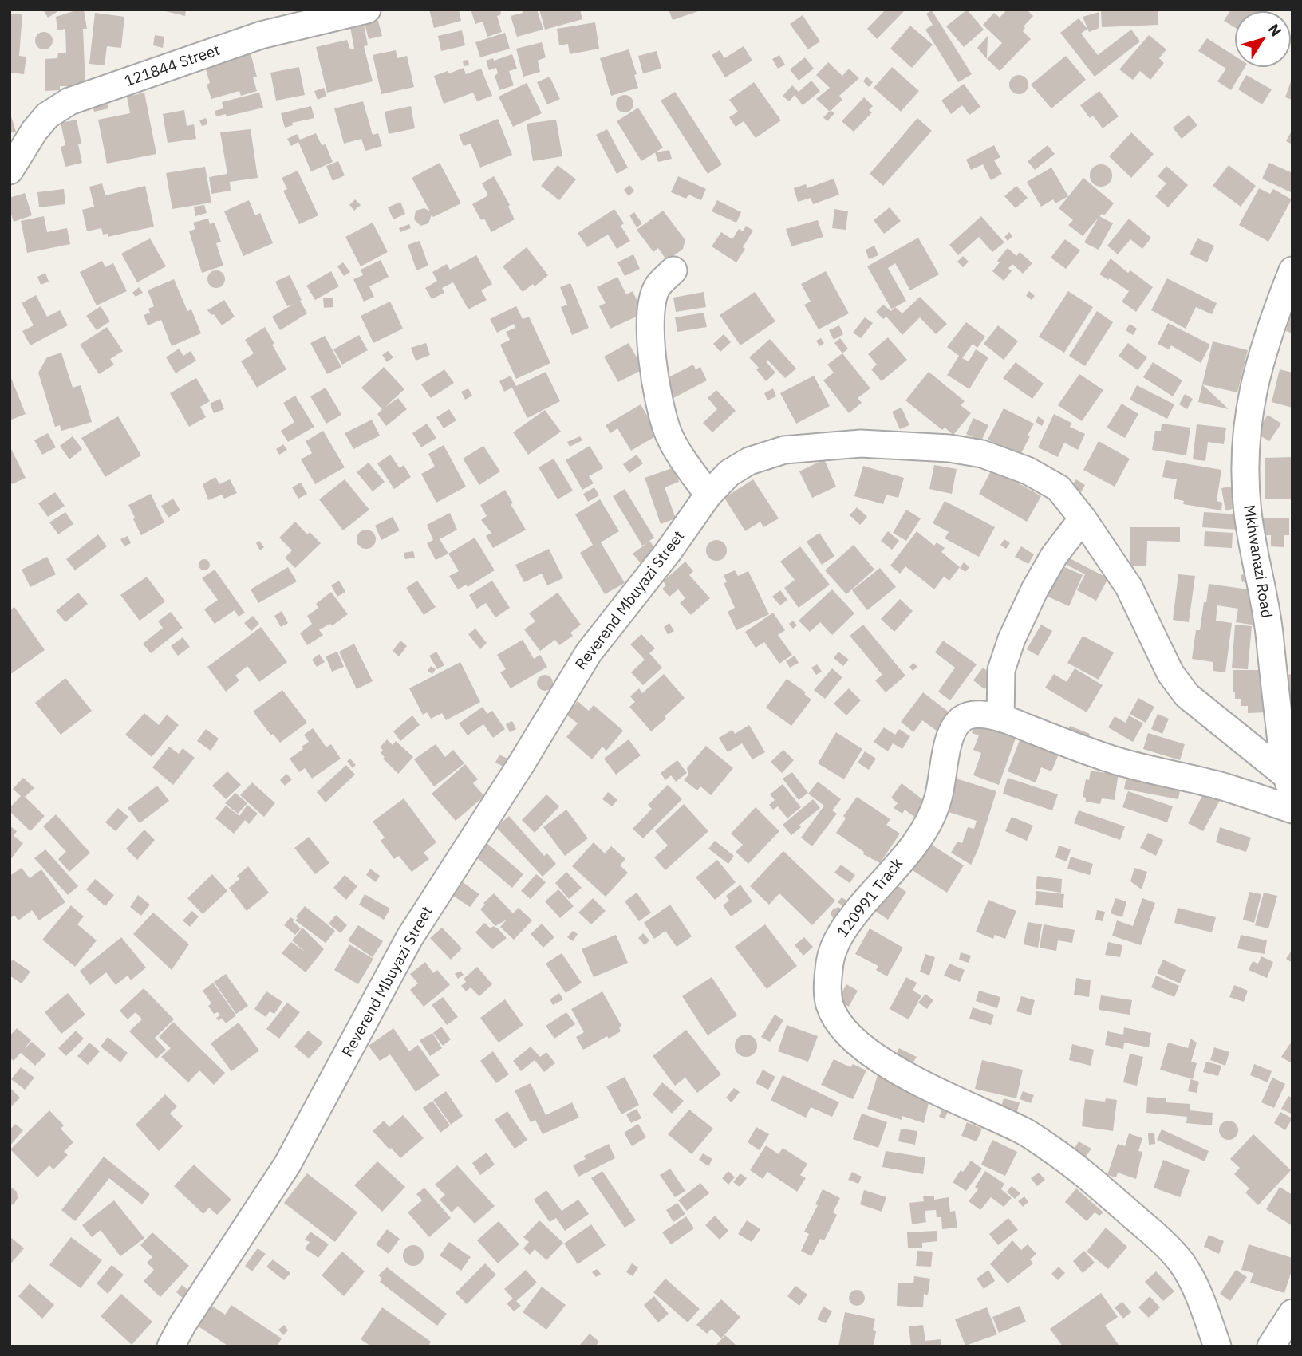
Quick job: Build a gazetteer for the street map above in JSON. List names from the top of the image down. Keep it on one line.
{"streets":{"street":["121844 Street","Mkhwanazi Road","Reverend Mbuyazi Street","120991 Track"]},"crossings":[["Mkhwanazi Road","Reverend Mbuyazi Street"]],"north":"top right"}
